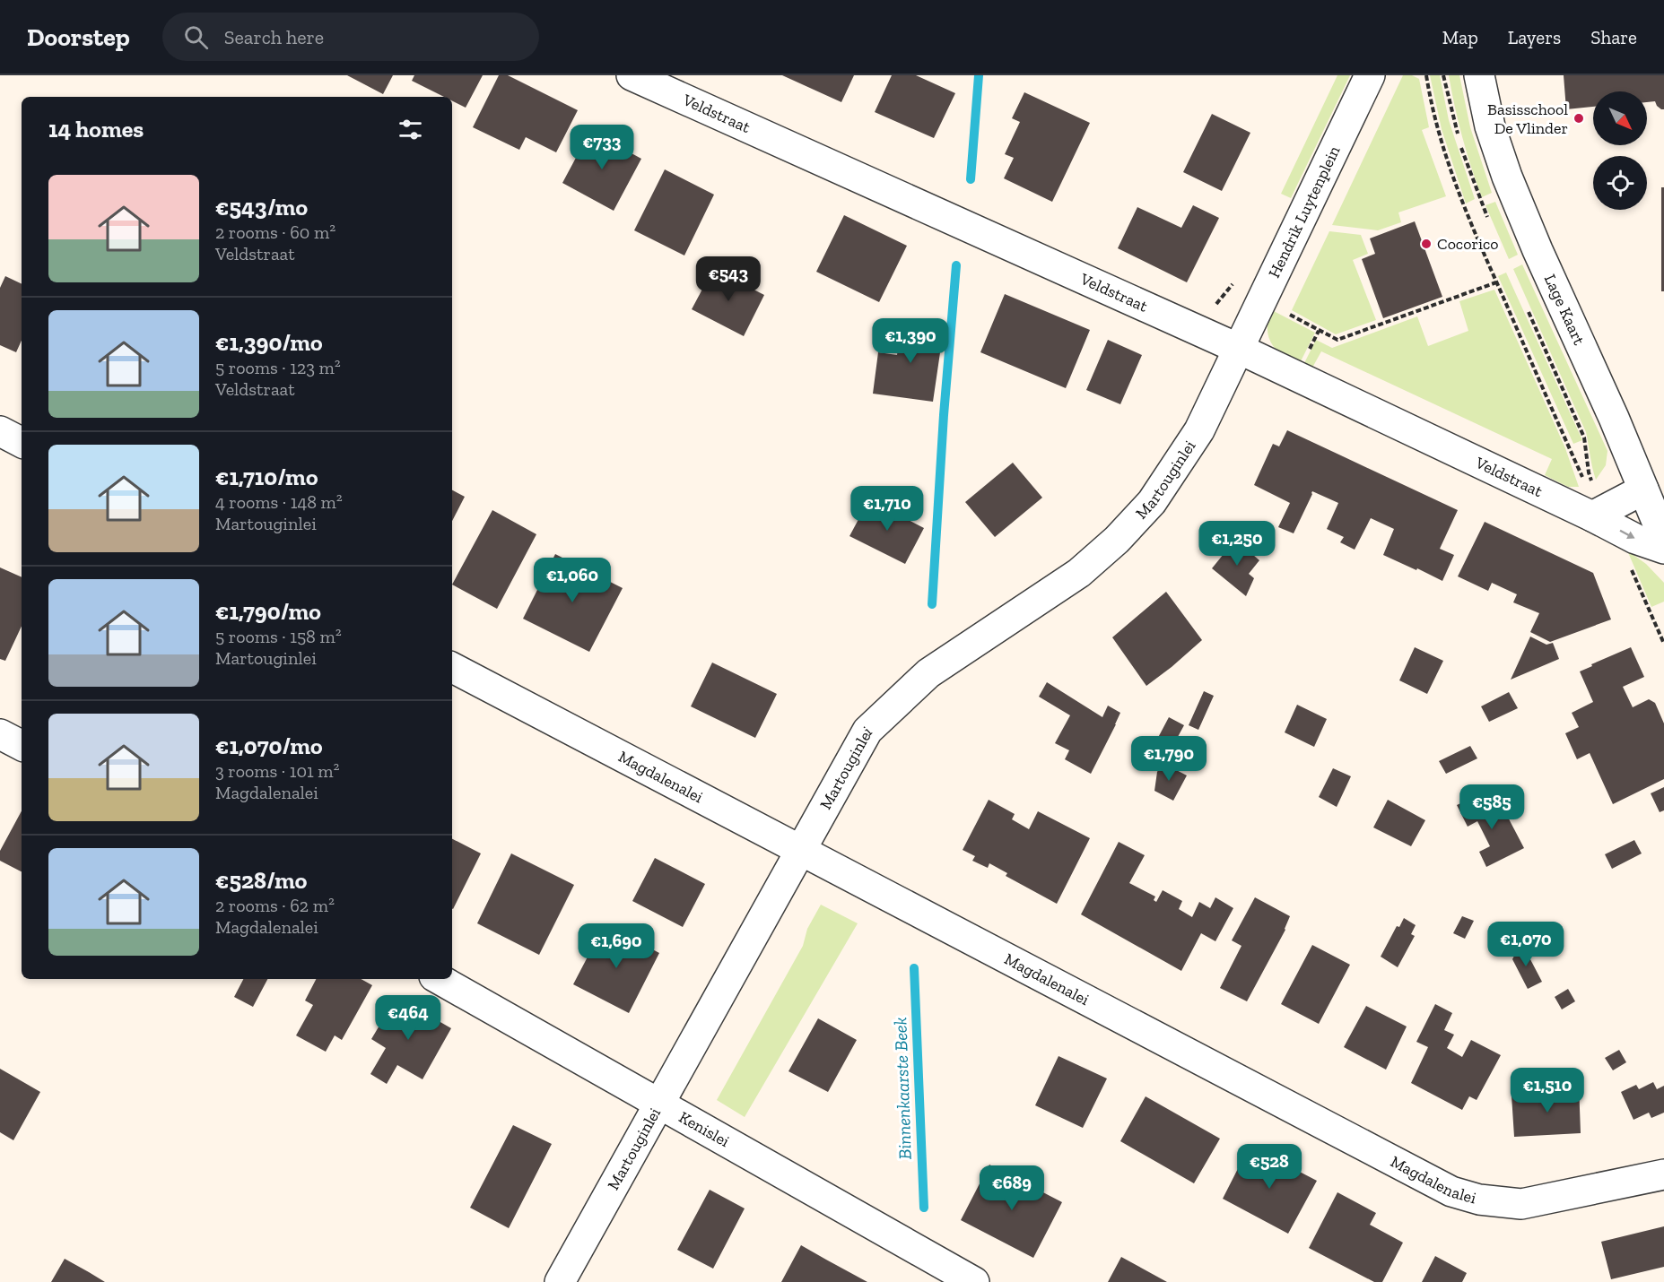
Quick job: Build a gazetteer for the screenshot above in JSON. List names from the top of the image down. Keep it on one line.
{"streets":{"street":["Veldstraat","Hendrik Luytenplein","Lage Kaart","Martouginlei","Magdalenalei","Kenislei"]},"crossings":[["Veldstraat","Hendrik Luytenplein"],["Veldstraat","Martouginlei"],["Hendrik Luytenplein","Martouginlei"],["Martouginlei","Magdalenalei"],["Martouginlei","Kenislei"]],"water":["Binnenkaarste Beek"],"places":["Basisschool De Vlinder","Cocorico"],"north":"bottom right","page":{"header":"Doorstep","search":"Search here","nav":["Map","Layers","Share"],"heading":"14 homes","price":["€733","€543","€1,390","€1,710","€1,250","€1,060","€1,790","€585","€1,070","€1,690","€464","€1,510","€528","€689"],"list":[{"name":"€543/mo","note":"2 rooms · 60 m² · Veldstraat"},{"name":"€1,390/mo","note":"5 rooms · 123 m² · Veldstraat"},{"name":"€1,710/mo","note":"4 rooms · 148 m² · Martouginlei"},{"name":"€1,790/mo","note":"5 rooms · 158 m² · Martouginlei"},{"name":"€1,070/mo","note":"3 rooms · 101 m² · Magdalenalei"},{"name":"€528/mo","note":"2 rooms · 62 m² · Magdalenalei"}]}}
